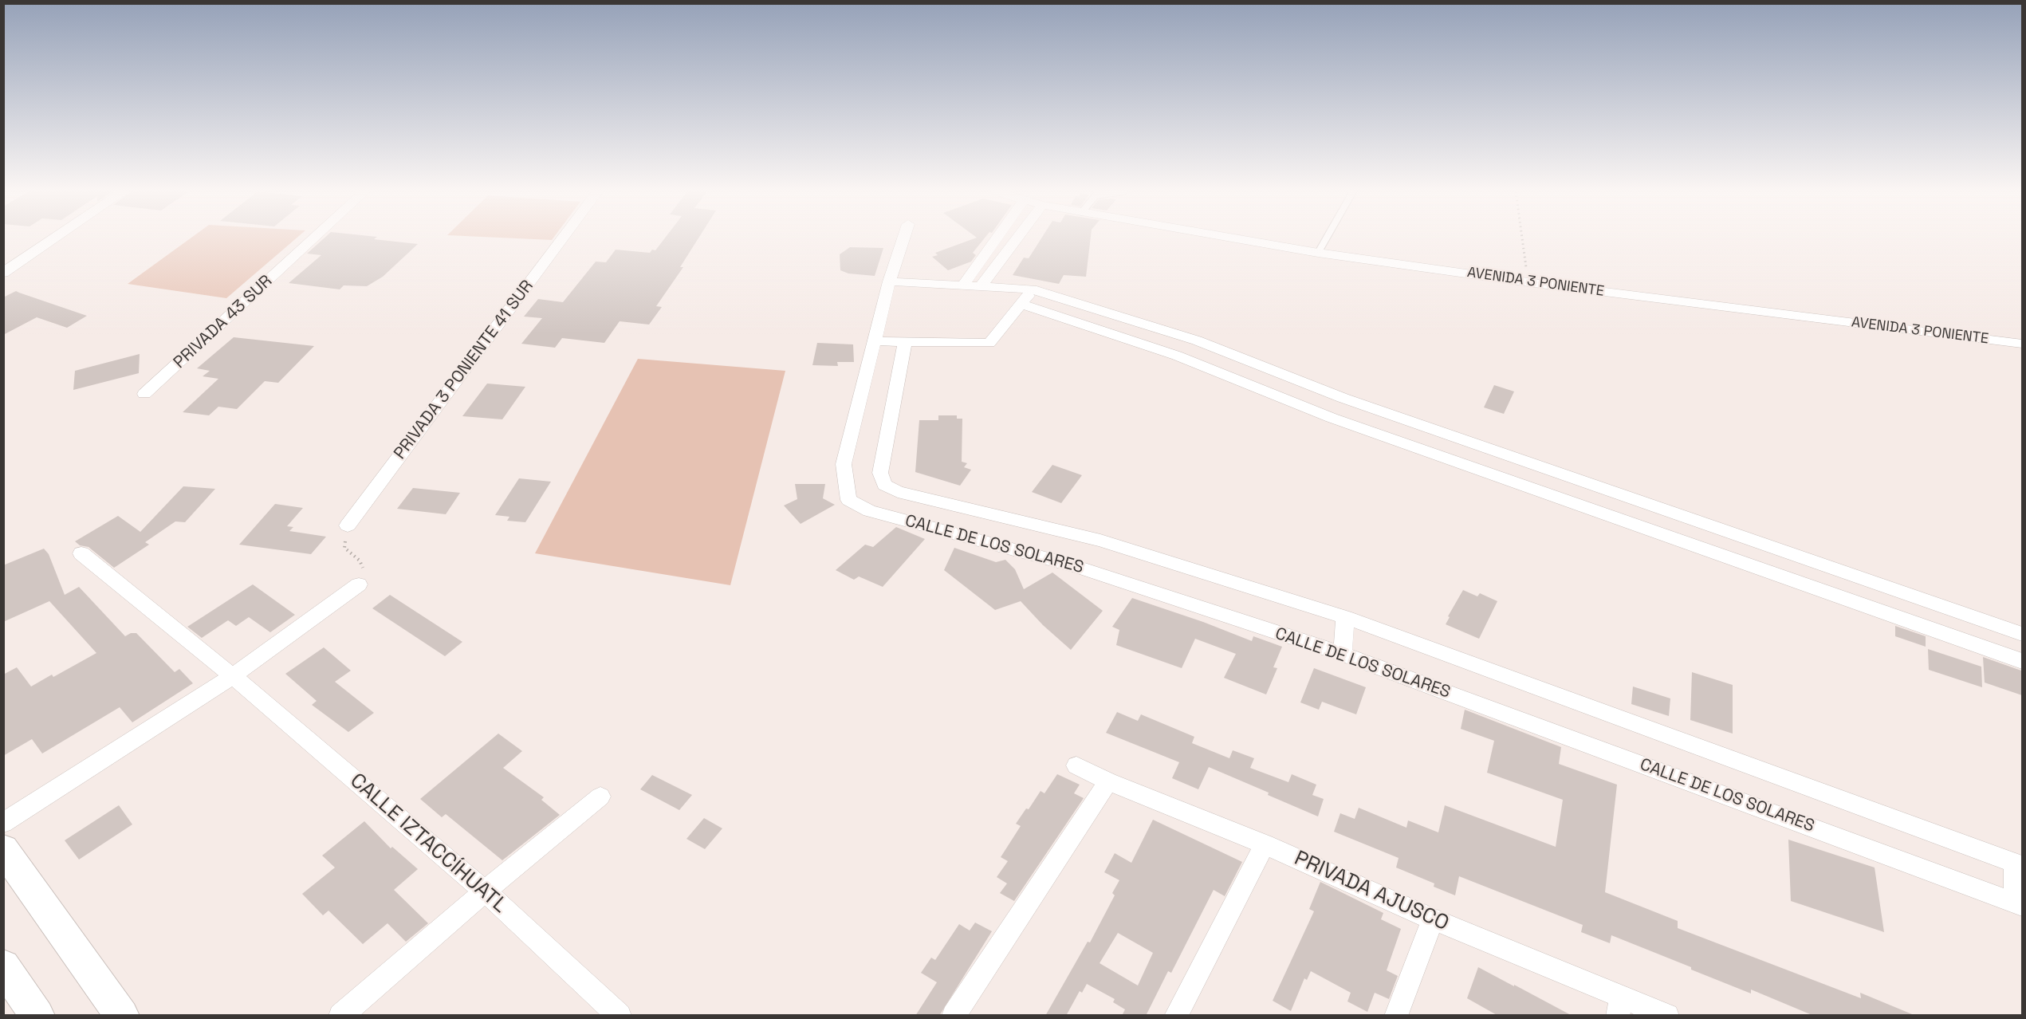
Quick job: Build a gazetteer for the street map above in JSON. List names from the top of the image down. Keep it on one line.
{"streets":{"street":["AVENIDA 3 PONIENTE","PRIVADA 43 SUR","PRIVADA 3 PONIENTE 41 SUR","CALLE DE LOS SOLARES","CALLE IZTACCÍHUATL","PRIVADA AJUSCO"]}}
